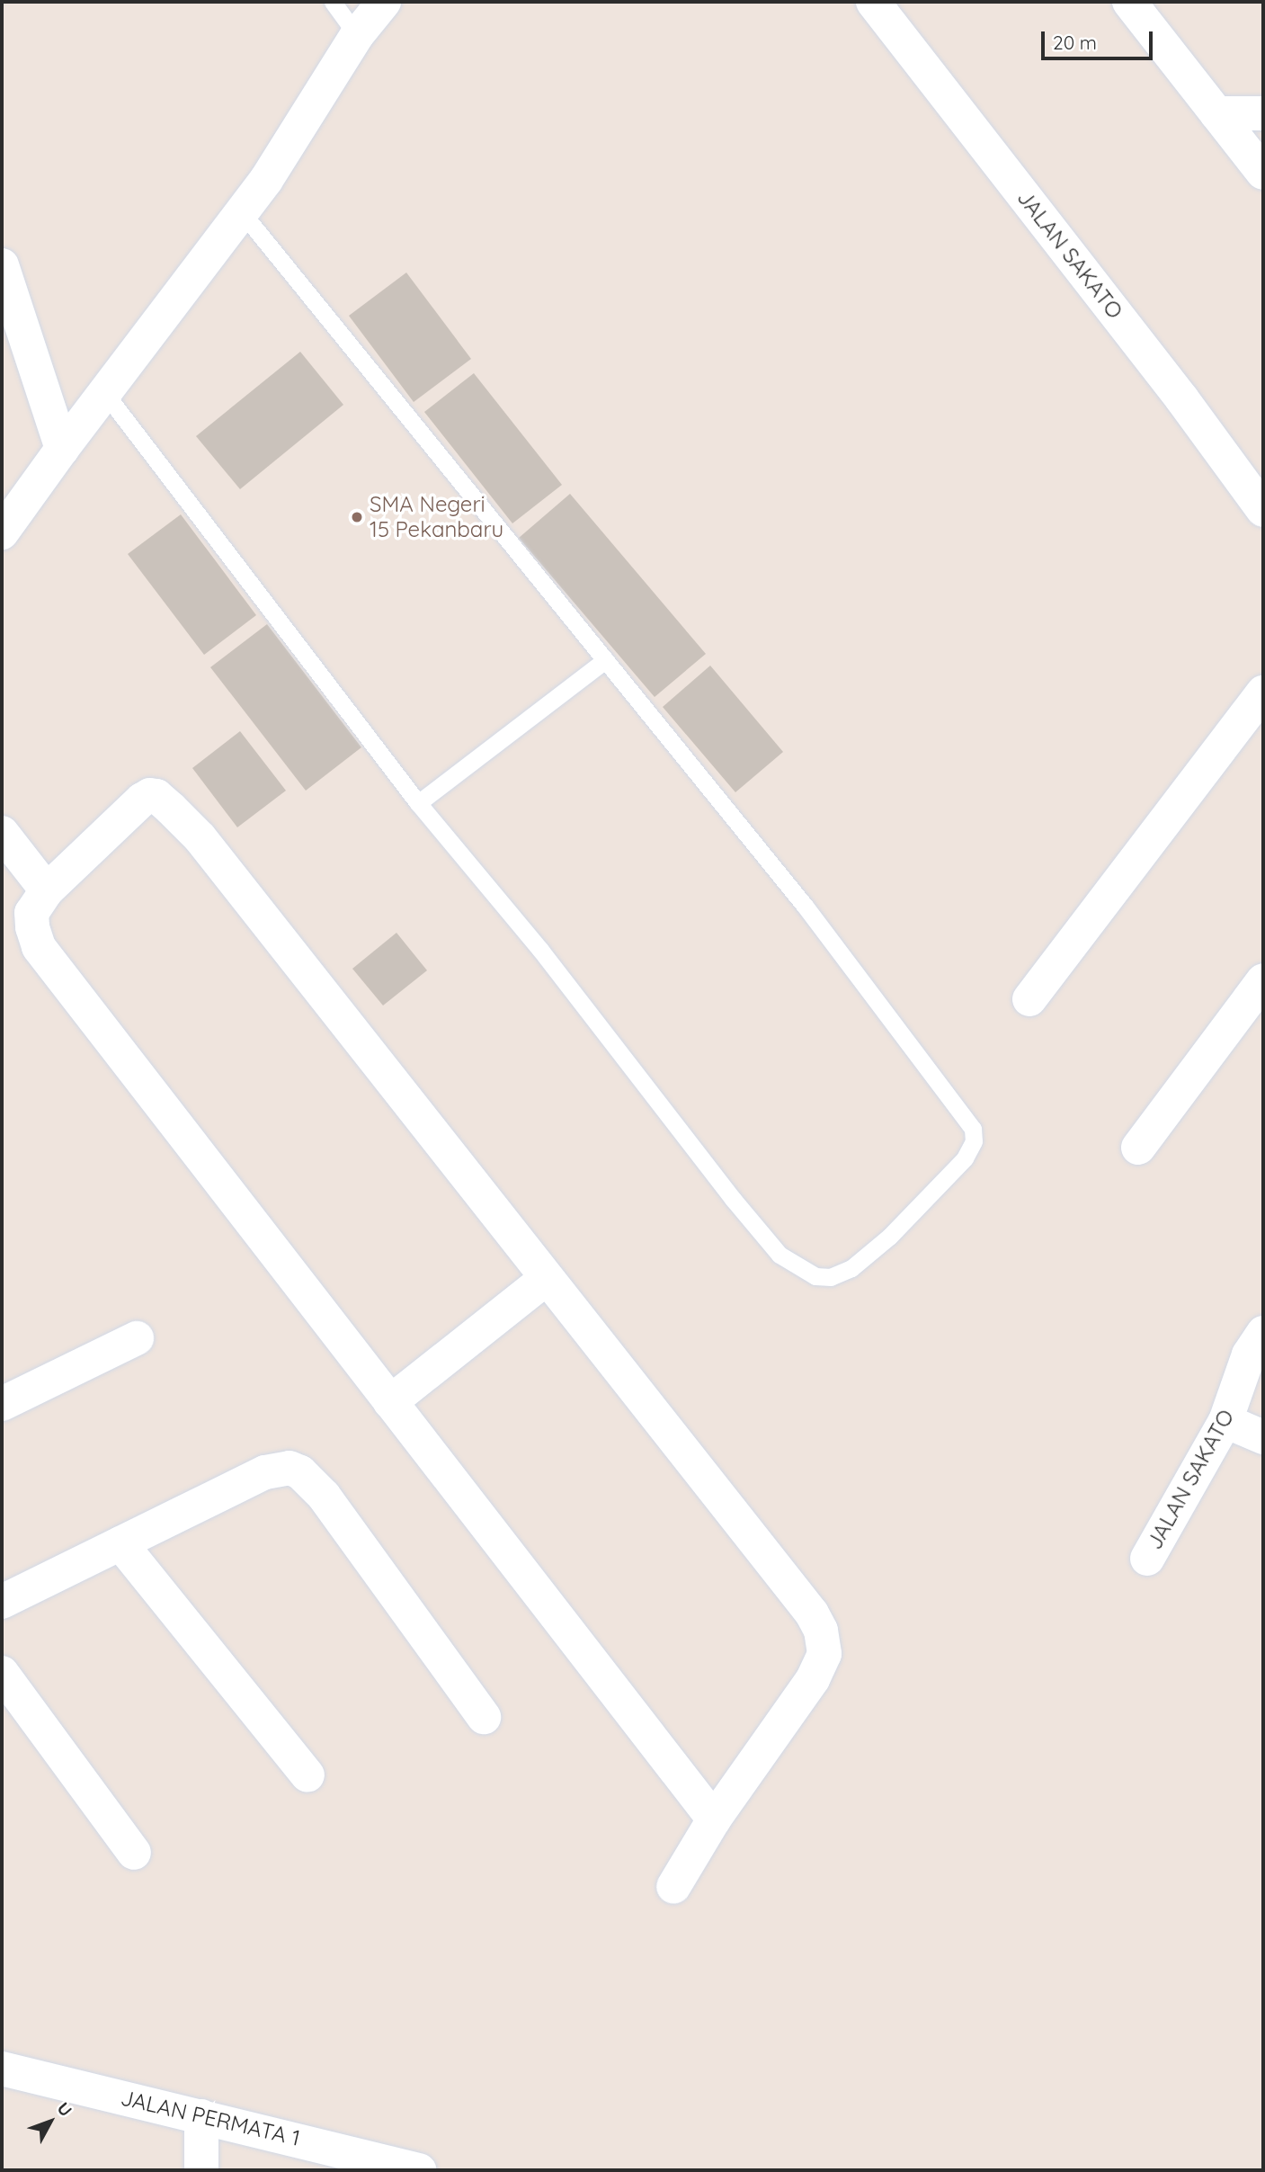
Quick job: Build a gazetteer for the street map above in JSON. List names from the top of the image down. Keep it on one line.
{"streets":{"street":["JALAN SAKATO","JALAN PERMATA 1"]},"places":["SMA Negeri 15 Pekanbaru"],"scale_bar":"20 m","north":"top right"}
